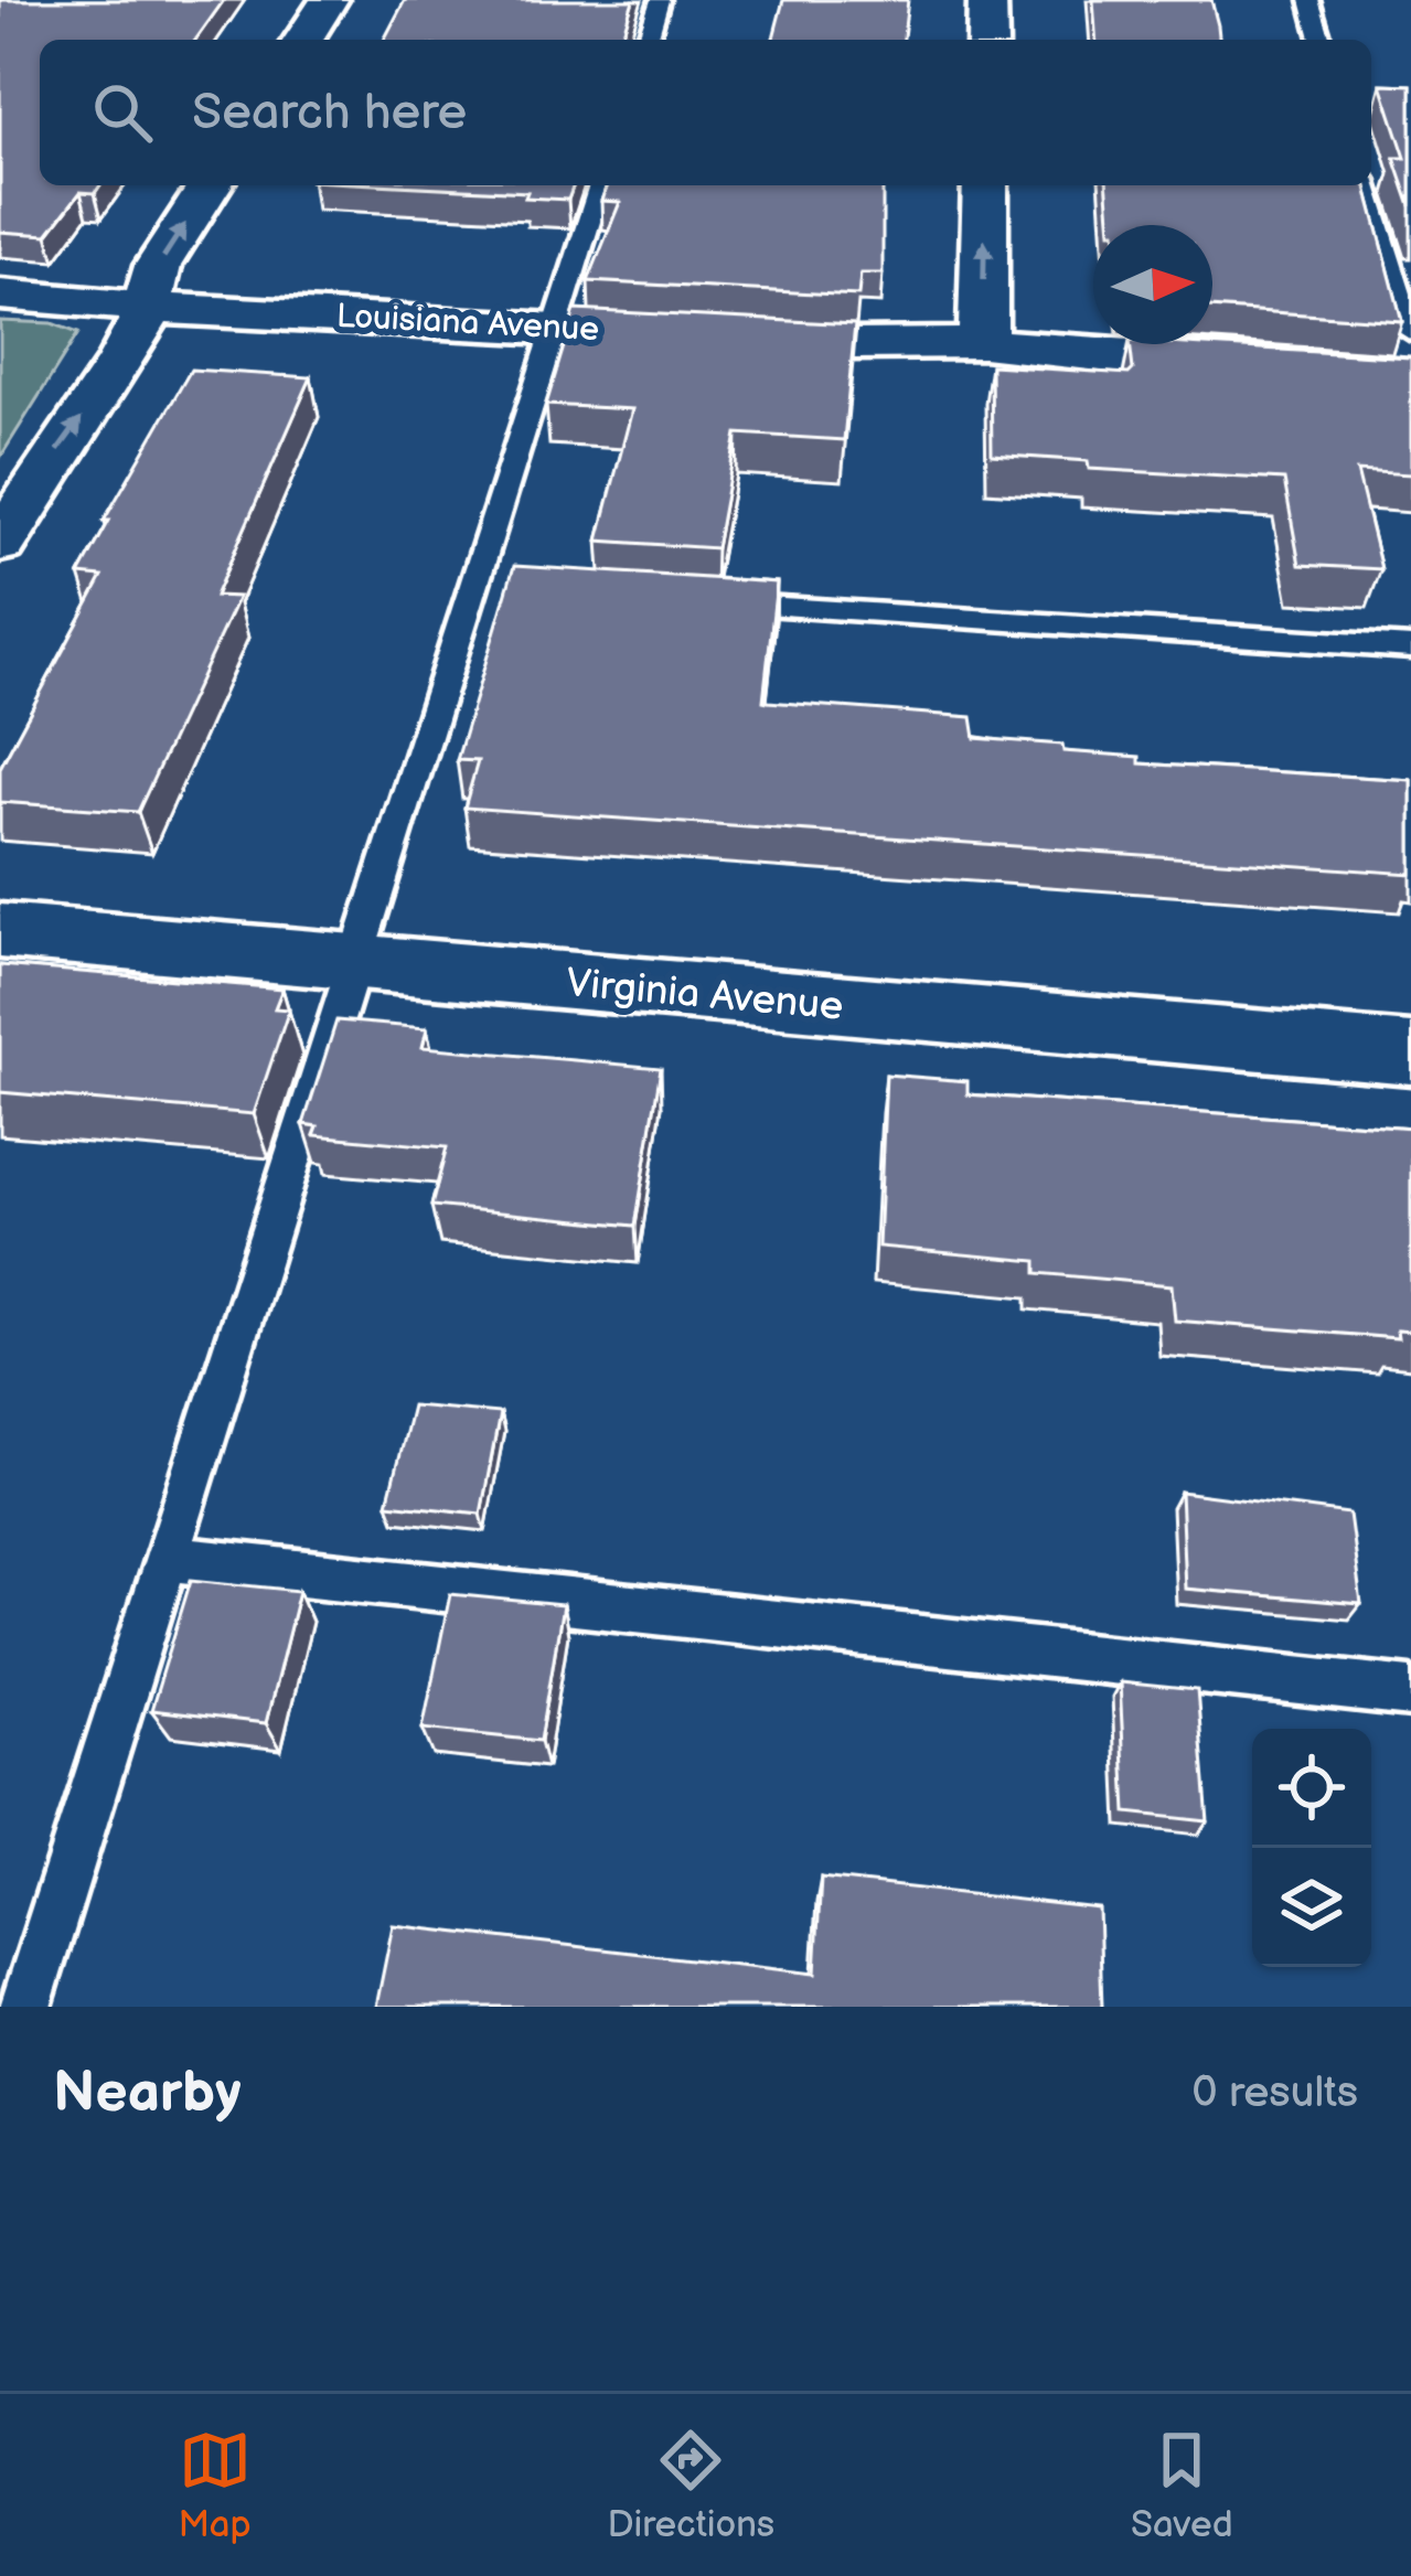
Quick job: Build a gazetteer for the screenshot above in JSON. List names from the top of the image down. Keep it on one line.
{"streets":{"street":["Louisiana Avenue","Virginia Avenue"]},"north":"right","page":{"search":"Search here","heading":["Nearby","0 results"],"nav":["Map","Directions","Saved"]}}
